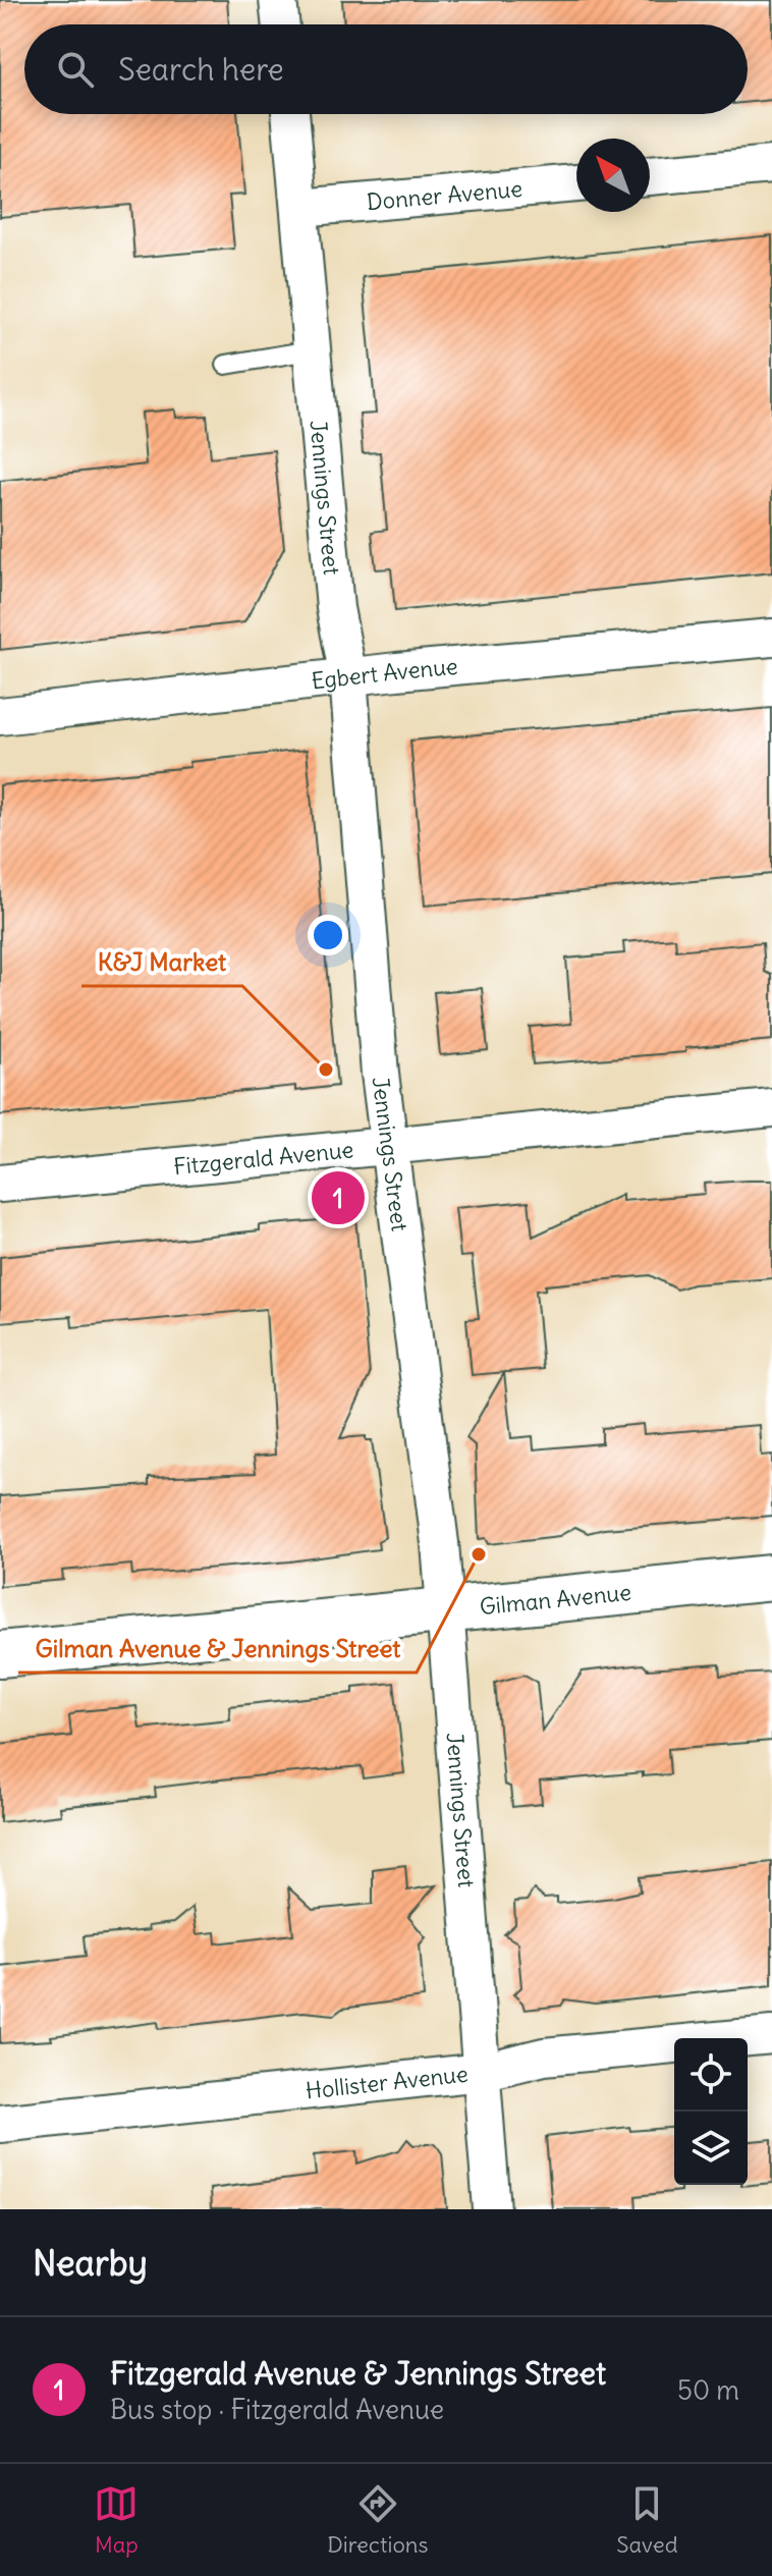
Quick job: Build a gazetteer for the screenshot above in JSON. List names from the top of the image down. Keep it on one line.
{"streets":{"street":["Donner Avenue","Jennings Street","Egbert Avenue","Fitzgerald Avenue","Gilman Avenue","Hollister Avenue"]},"crossings":[["Donner Avenue","Jennings Street"],["Jennings Street","Egbert Avenue"],["Jennings Street","Fitzgerald Avenue"],["Jennings Street","Gilman Avenue"],["Jennings Street","Hollister Avenue"]],"places":["K&J Market","Gilman Avenue & Jennings Street"],"north":"top left","page":{"search":"Search here","pins":"1","heading":"Nearby","list":[{"mark":"1","name":"Fitzgerald Avenue & Jennings Street","note":"Bus stop · Fitzgerald Avenue","value":"50 m"}],"nav":["Map","Directions","Saved"]}}
